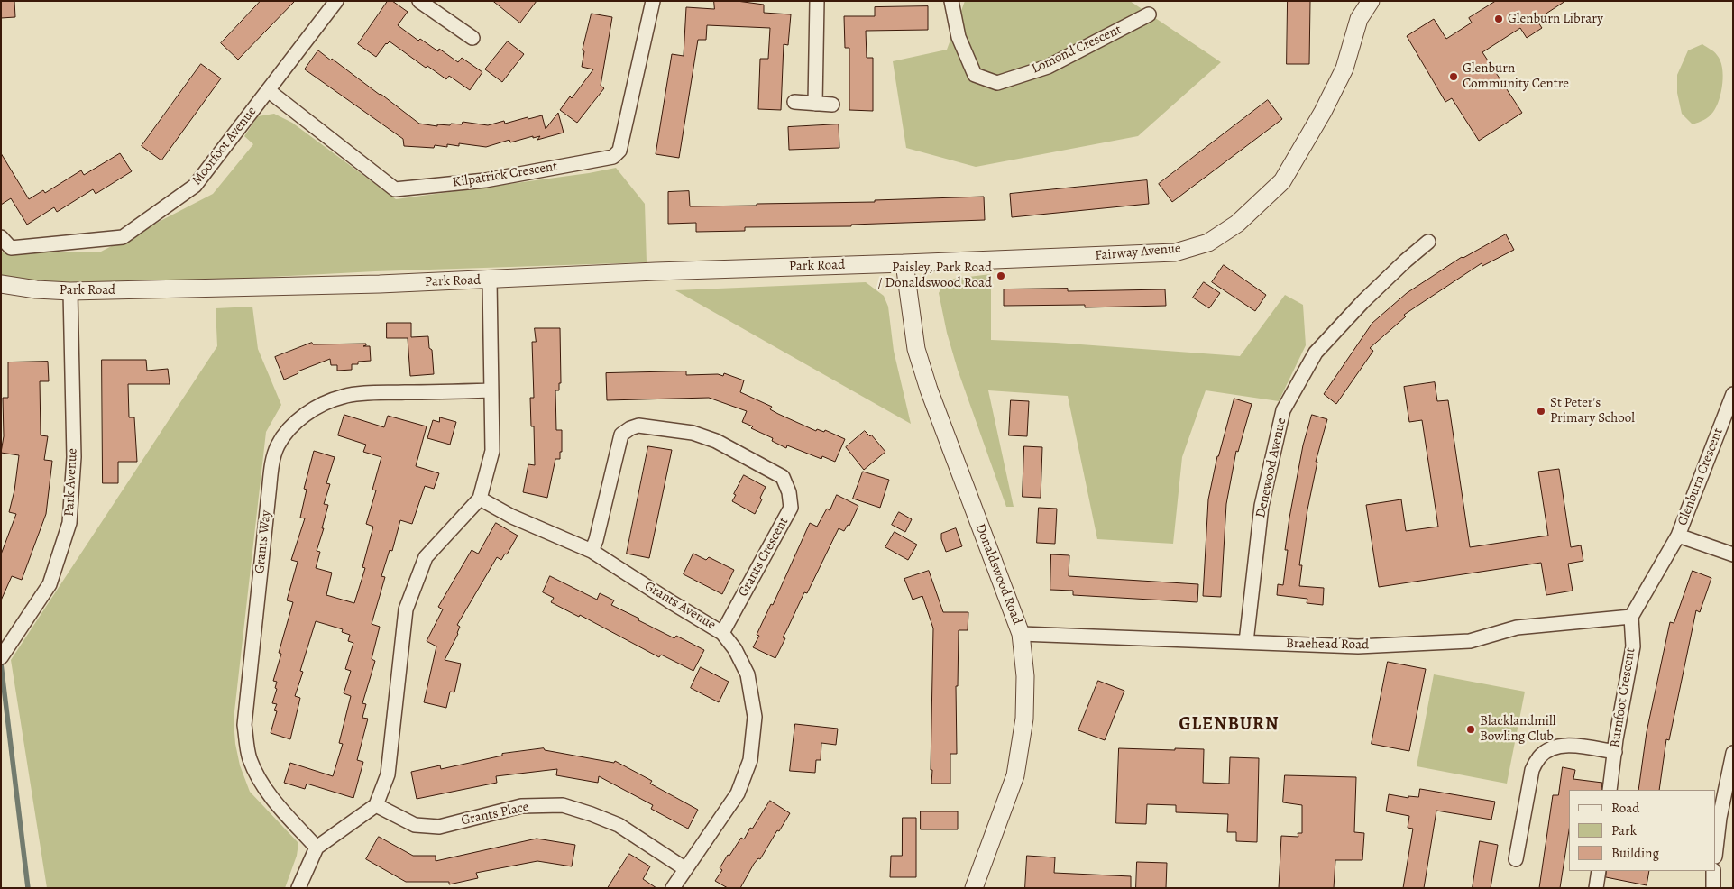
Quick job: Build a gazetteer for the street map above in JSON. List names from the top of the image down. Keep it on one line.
{"streets":{"street":["Lomond Crescent","Moorfoot Avenue","Kilpatrick Crescent","Fairway Avenue","Park Road","Denewood Avenue","Glenburn Crescent","Park Avenue","Grants Way","Grants Crescent","Donaldswood Road","Grants Avenue","Braehead Road","Burnfoot Crescent","Grants Place"]},"crossings":[["Moorfoot Avenue","Kilpatrick Crescent"],["Fairway Avenue","Park Road"],["Fairway Avenue","Donaldswood Road"],["Park Road","Park Avenue"],["Park Road","Donaldswood Road"],["Denewood Avenue","Braehead Road"],["Grants Crescent","Grants Avenue"],["Donaldswood Road","Braehead Road"],["Grants Avenue","Grants Place"],["Braehead Road","Burnfoot Crescent"]],"districts":["GLENBURN"],"places":["Glenburn Library","Glenburn Community Centre","Paisley, Park Road / Donaldswood Road","St Peter's Primary School","Blacklandmill Bowling Club"],"legend":["Road","Park","Building"]}
